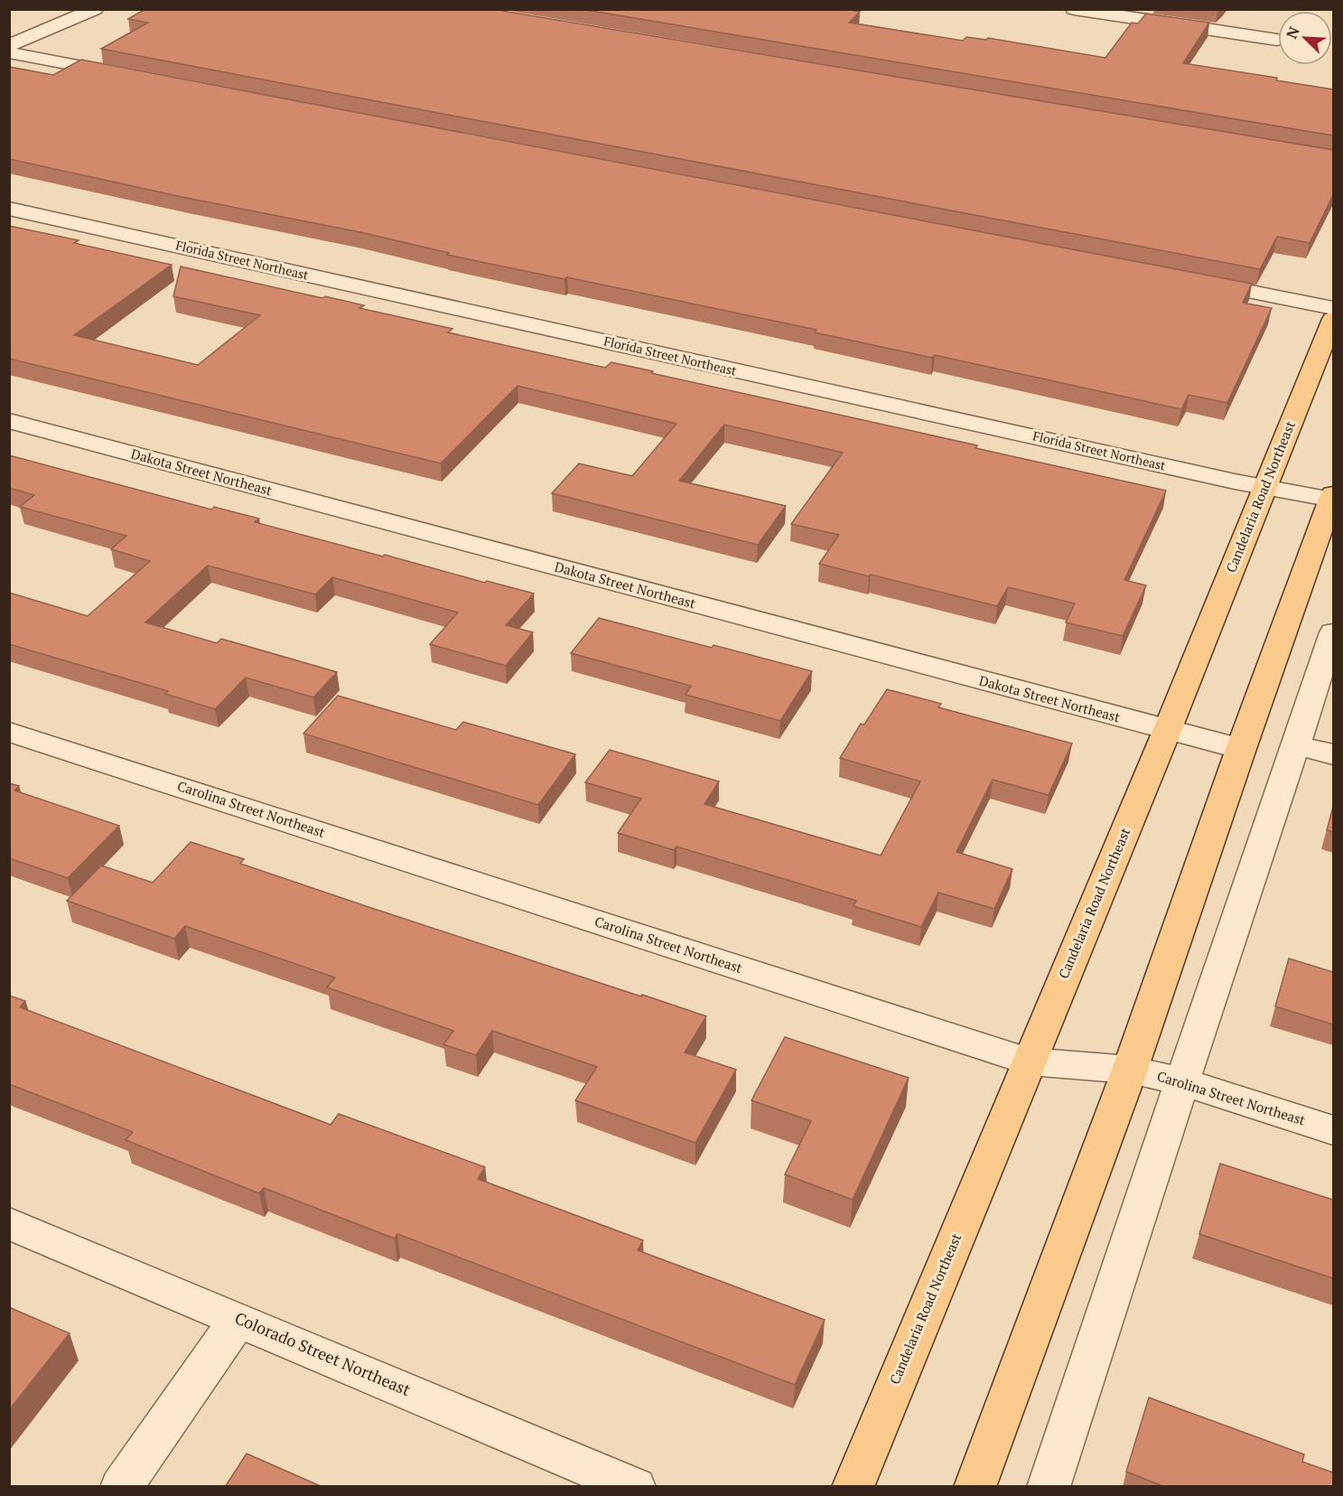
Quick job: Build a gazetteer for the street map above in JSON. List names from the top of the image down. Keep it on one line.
{"streets":{"main road":["Candelaria Road Northeast"],"street":["Florida Street Northeast","Dakota Street Northeast","Carolina Street Northeast","Colorado Street Northeast"]},"crossings":[["Florida Street Northeast","Candelaria Road Northeast"],["Dakota Street Northeast","Candelaria Road Northeast"],["Candelaria Road Northeast","Carolina Street Northeast"]],"north":"top left"}
